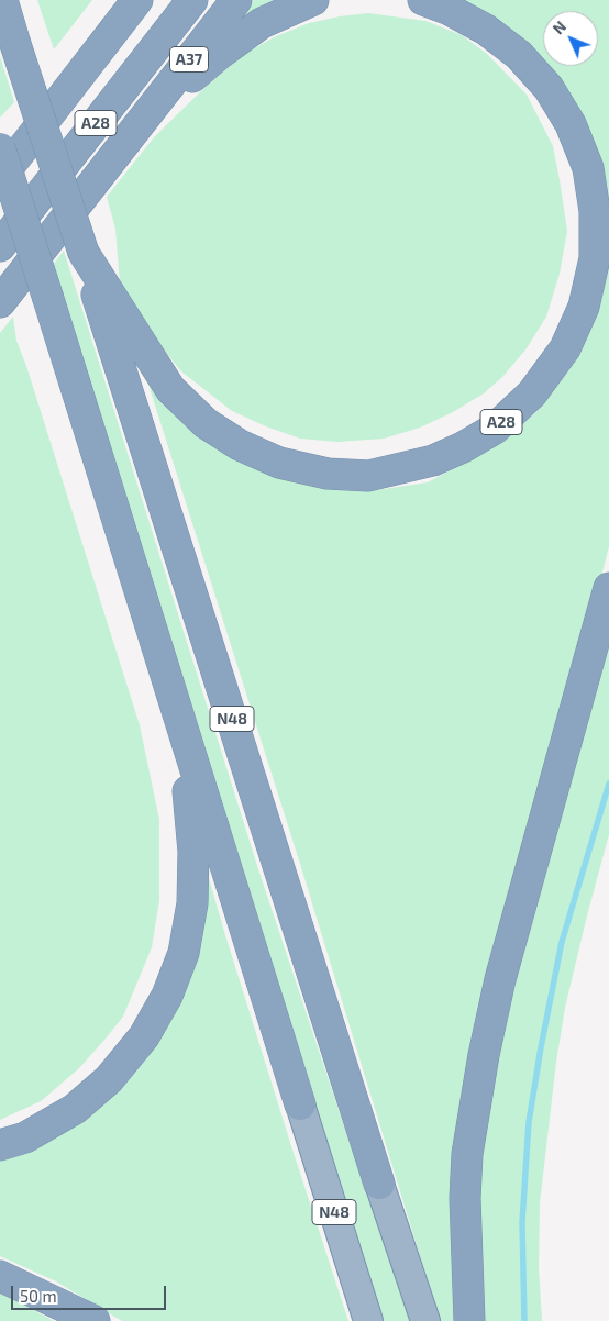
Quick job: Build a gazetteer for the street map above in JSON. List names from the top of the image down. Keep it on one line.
{"streets":{"highway":["A37","A28","N48"]},"crossings":[["A37","A28"],["A28","N48"]],"scale_bar":"50 m","north":"top left"}
